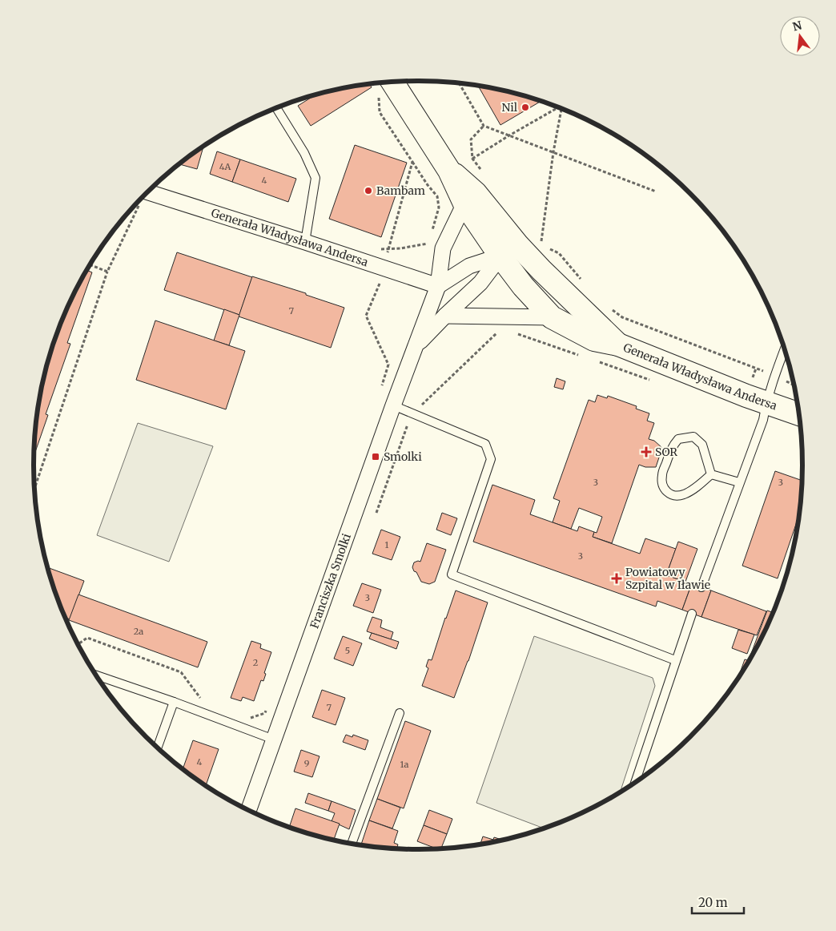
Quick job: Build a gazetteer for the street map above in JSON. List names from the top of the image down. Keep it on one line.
{"streets":{"street":["Generała Władysława Andersa","Franciszka Smolki"]},"crossings":[["Generała Władysława Andersa","Franciszka Smolki"]],"places":{"other":["Nil","Bambam"],"health":["SOR","Powiatowy Szpital w Iławie"],"transit":["Smolki"]},"house_numbers":["4A","4","7","3","3","1","3","3","2a","5","2","7","4","9","1a"],"scale_bar":"20 m","north":"top"}
